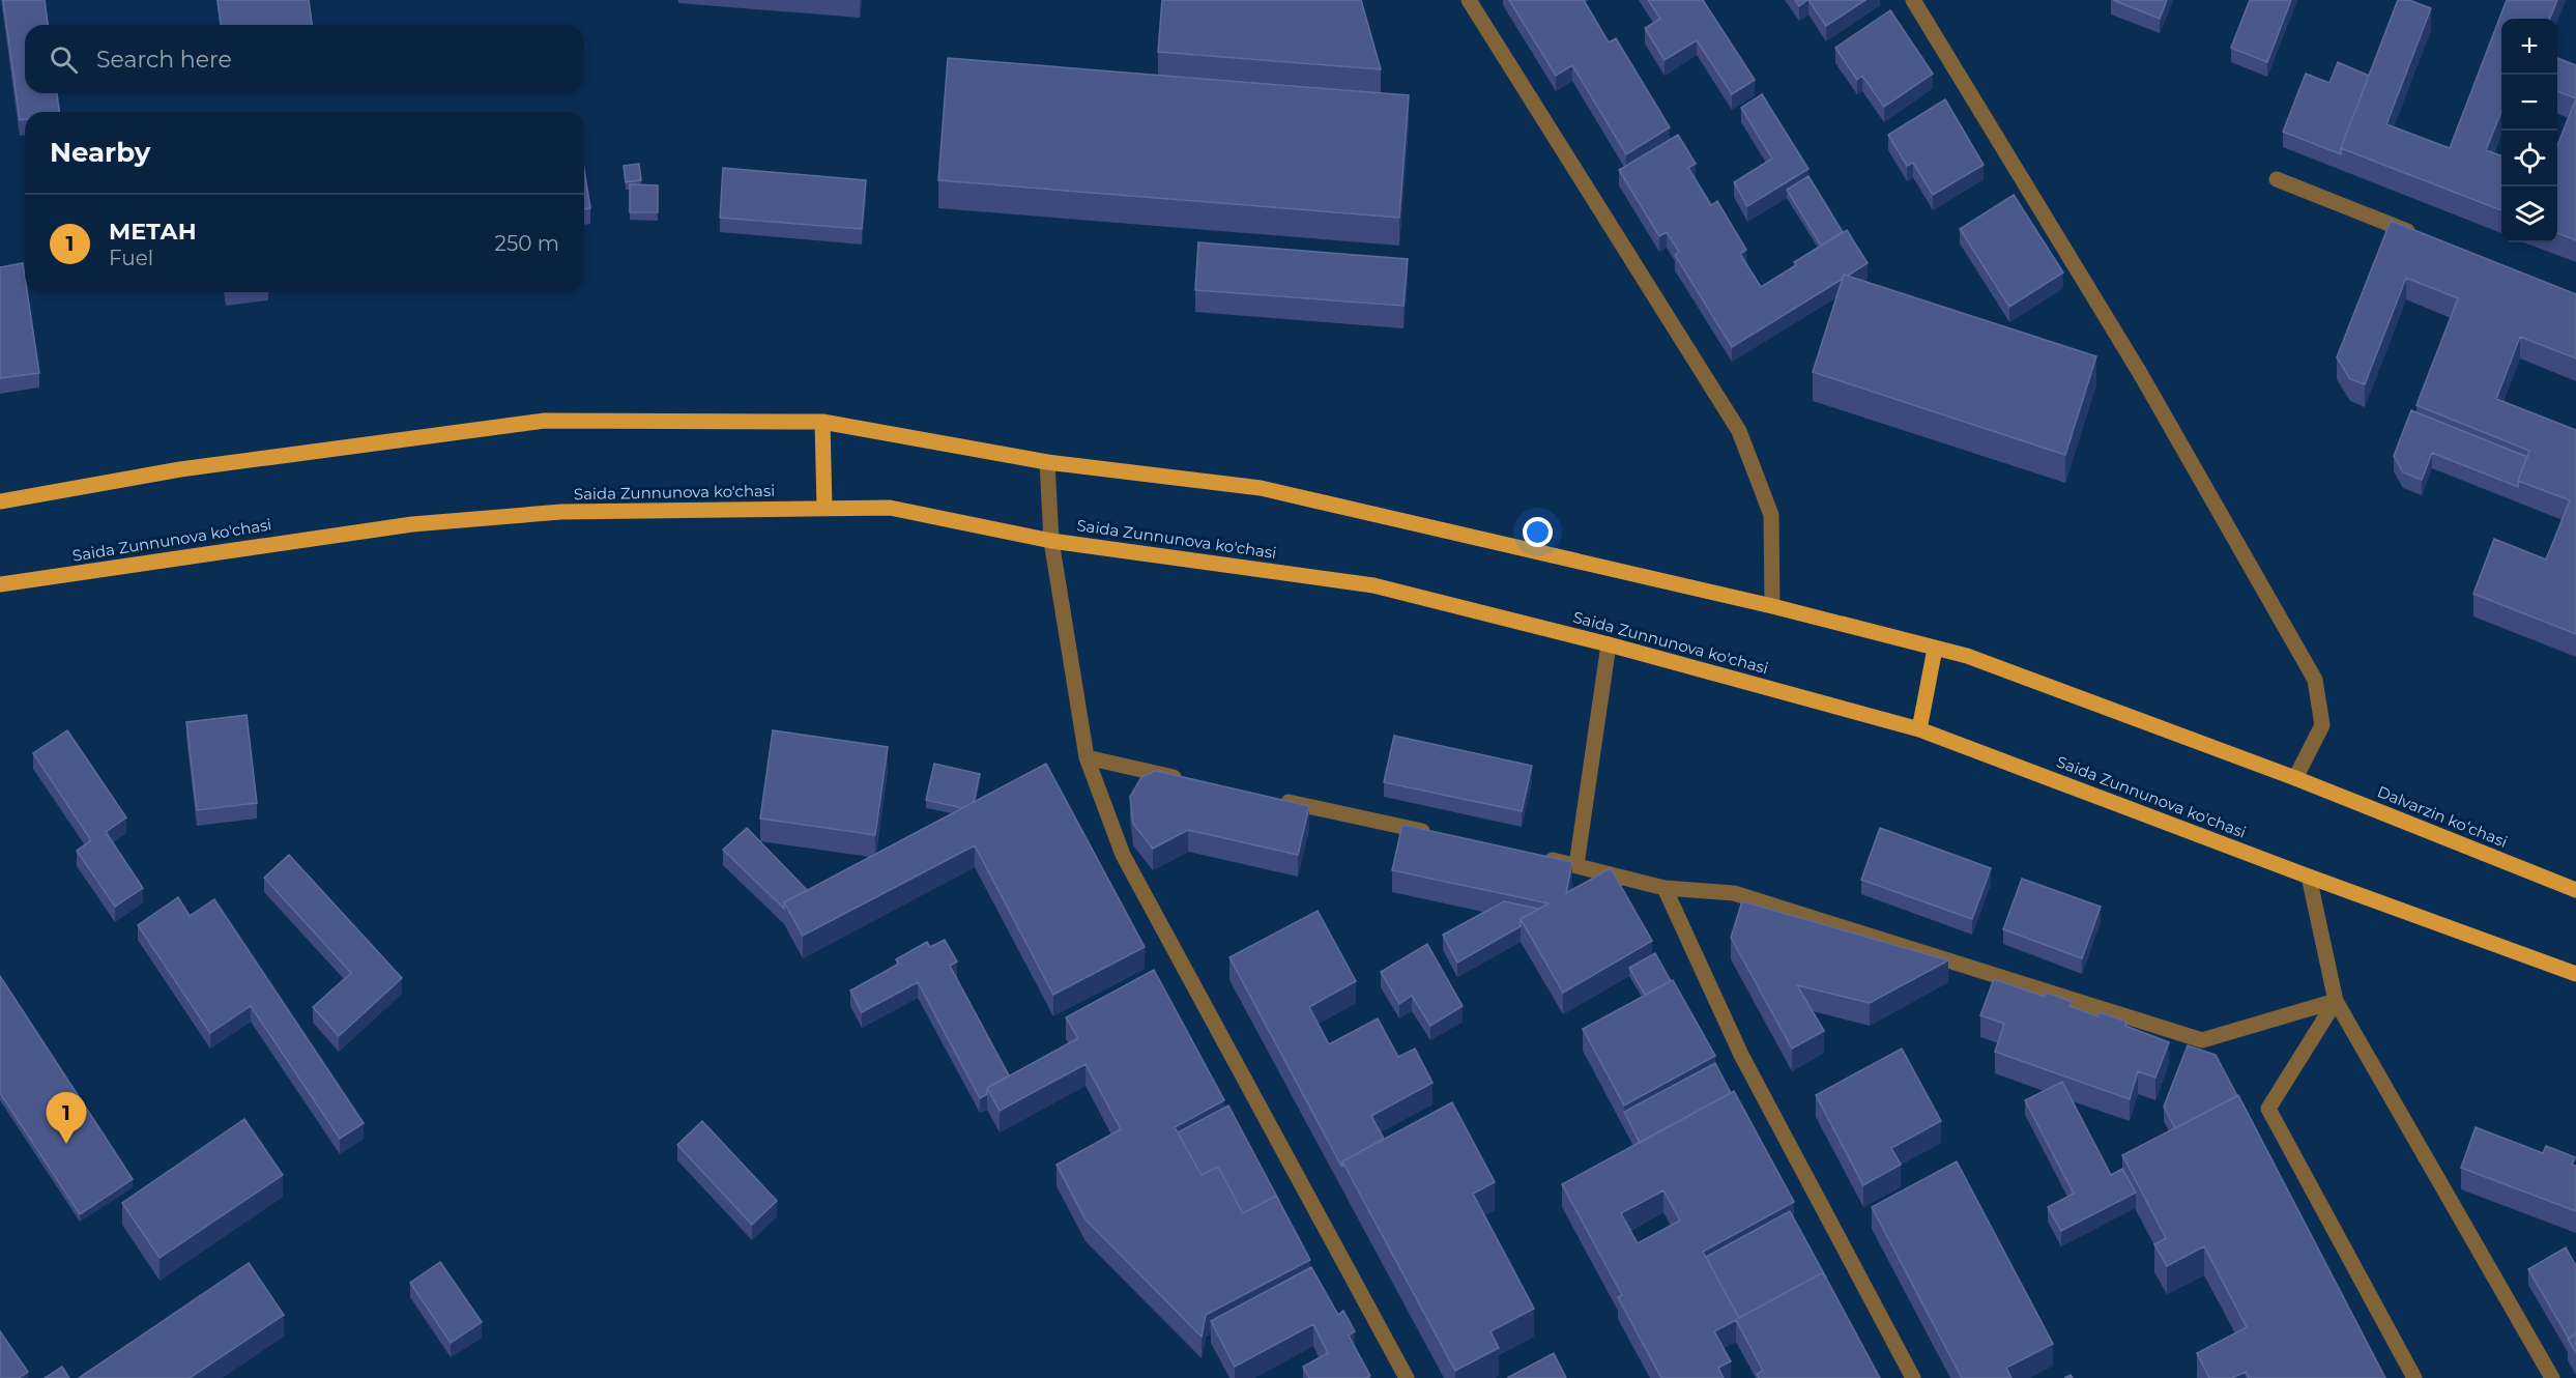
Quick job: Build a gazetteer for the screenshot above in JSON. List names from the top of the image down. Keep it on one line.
{"streets":{"main road":["Saida Zunnunova ko'chasi","Dalvarzin koʻchasi"]},"page":{"map_buttons":["+","−"],"search":"Search here","heading":"Nearby","list":[{"mark":"1","name":"МЕТАН","note":"Fuel","value":"250 m"}],"pins":"1"}}
